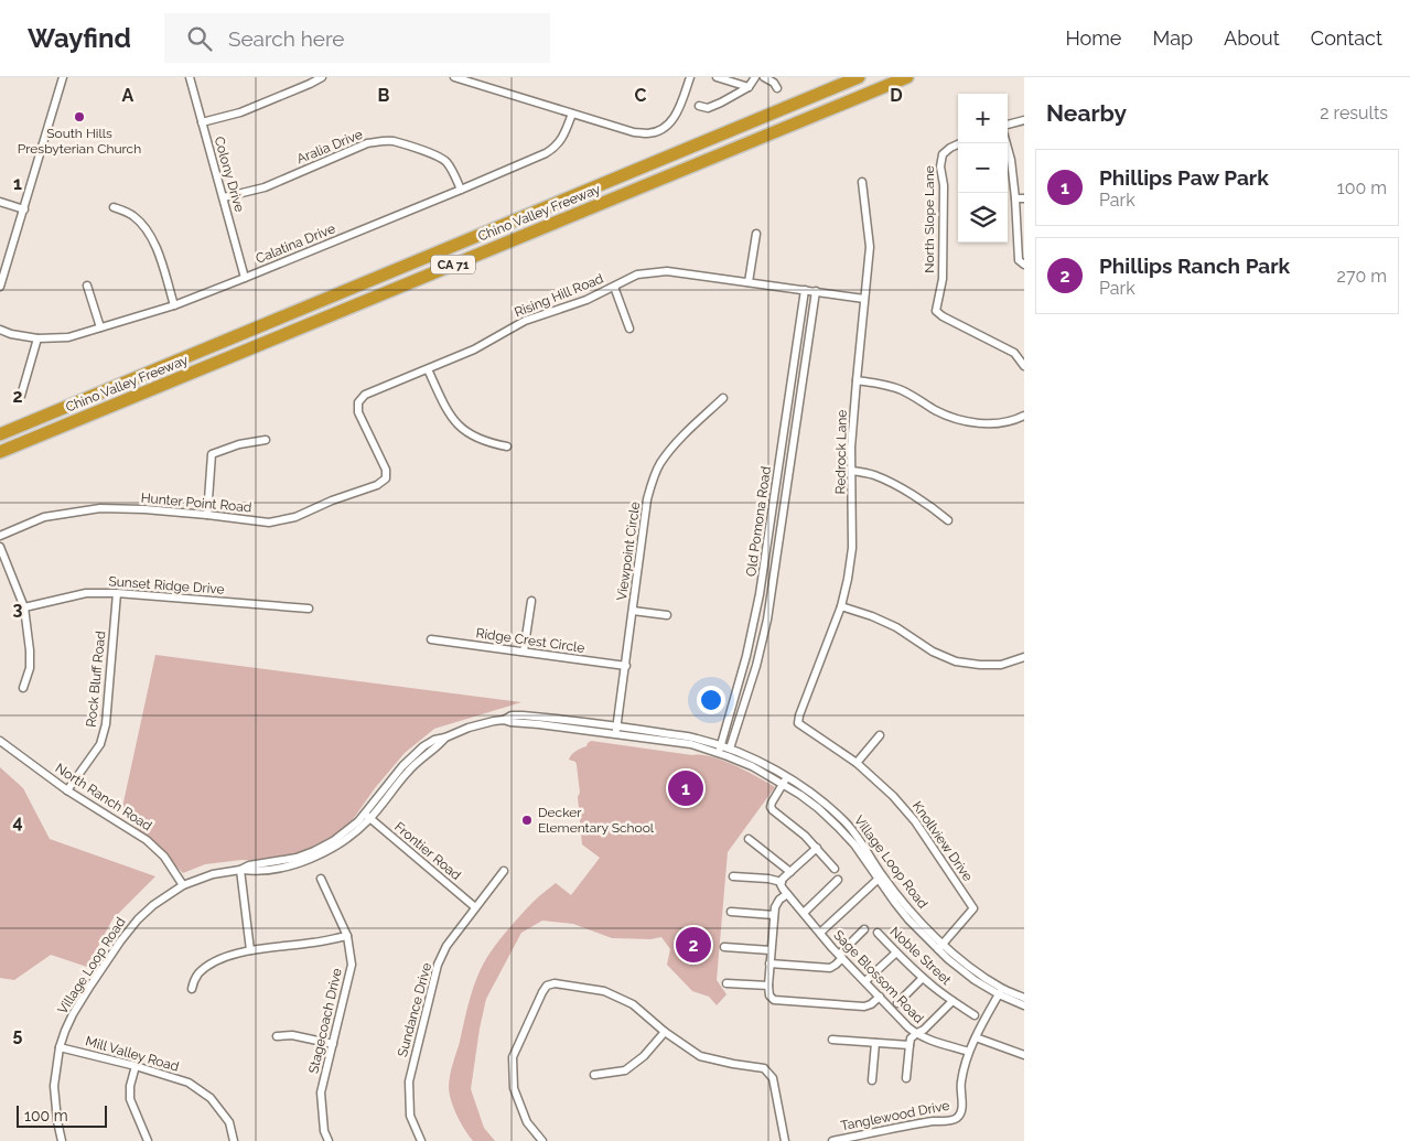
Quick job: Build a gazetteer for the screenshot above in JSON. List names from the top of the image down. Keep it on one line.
{"streets":{"highway":["Chino Valley Freeway","CA 71"],"street":["Aralia Drive","Colony Drive","North Slope Lane","Calatina Drive","Rising Hill Road","Redrock Lane","Hunter Point Road","Old Pomona Road","Viewpoint Circle","Sunset Ridge Drive","Ridge Crest Circle","Rock Bluff Road","North Ranch Road","Knollview Drive","Frontier Road","Village Loop Road","Noble Street","Sage Blossom Road","Sundance Drive","Stagecoach Drive","Mill Valley Road","Tanglewood Drive"]},"crossings":[["Aralia Drive","Colony Drive"],["Aralia Drive","Calatina Drive"],["Colony Drive","Calatina Drive"],["Rising Hill Road","Redrock Lane"],["Rising Hill Road","Hunter Point Road"],["Rising Hill Road","Old Pomona Road"],["Redrock Lane","Knollview Drive"],["Old Pomona Road","Village Loop Road"],["Viewpoint Circle","Ridge Crest Circle"],["Viewpoint Circle","Village Loop Road"],["Sunset Ridge Drive","Rock Bluff Road"],["Rock Bluff Road","North Ranch Road"],["North Ranch Road","Village Loop Road"],["Knollview Drive","Village Loop Road"],["Frontier Road","Village Loop Road"],["Frontier Road","Sundance Drive"],["Village Loop Road","Mill Valley Road"],["Village Loop Road","Tanglewood Drive"],["Sage Blossom Road","Tanglewood Drive"]],"places":["South Hills Presbyterian Church","Decker Elementary School"],"scale_bar":"100 m","page":{"header":"Wayfind","search":"Search here","nav":["Home","Map","About","Contact"],"heading":["Nearby","2 results"],"map_buttons":["+","−"],"list":[{"mark":"1","name":"Phillips Paw Park","note":"Park","value":"100 m"},{"mark":"2","name":"Phillips Ranch Park","note":"Park","value":"270 m"}],"pins":["1","2"],"scale":"100 m"},"grid":{"columns":["A","B","C","D"],"rows":["1","2","3","4","5"]}}
